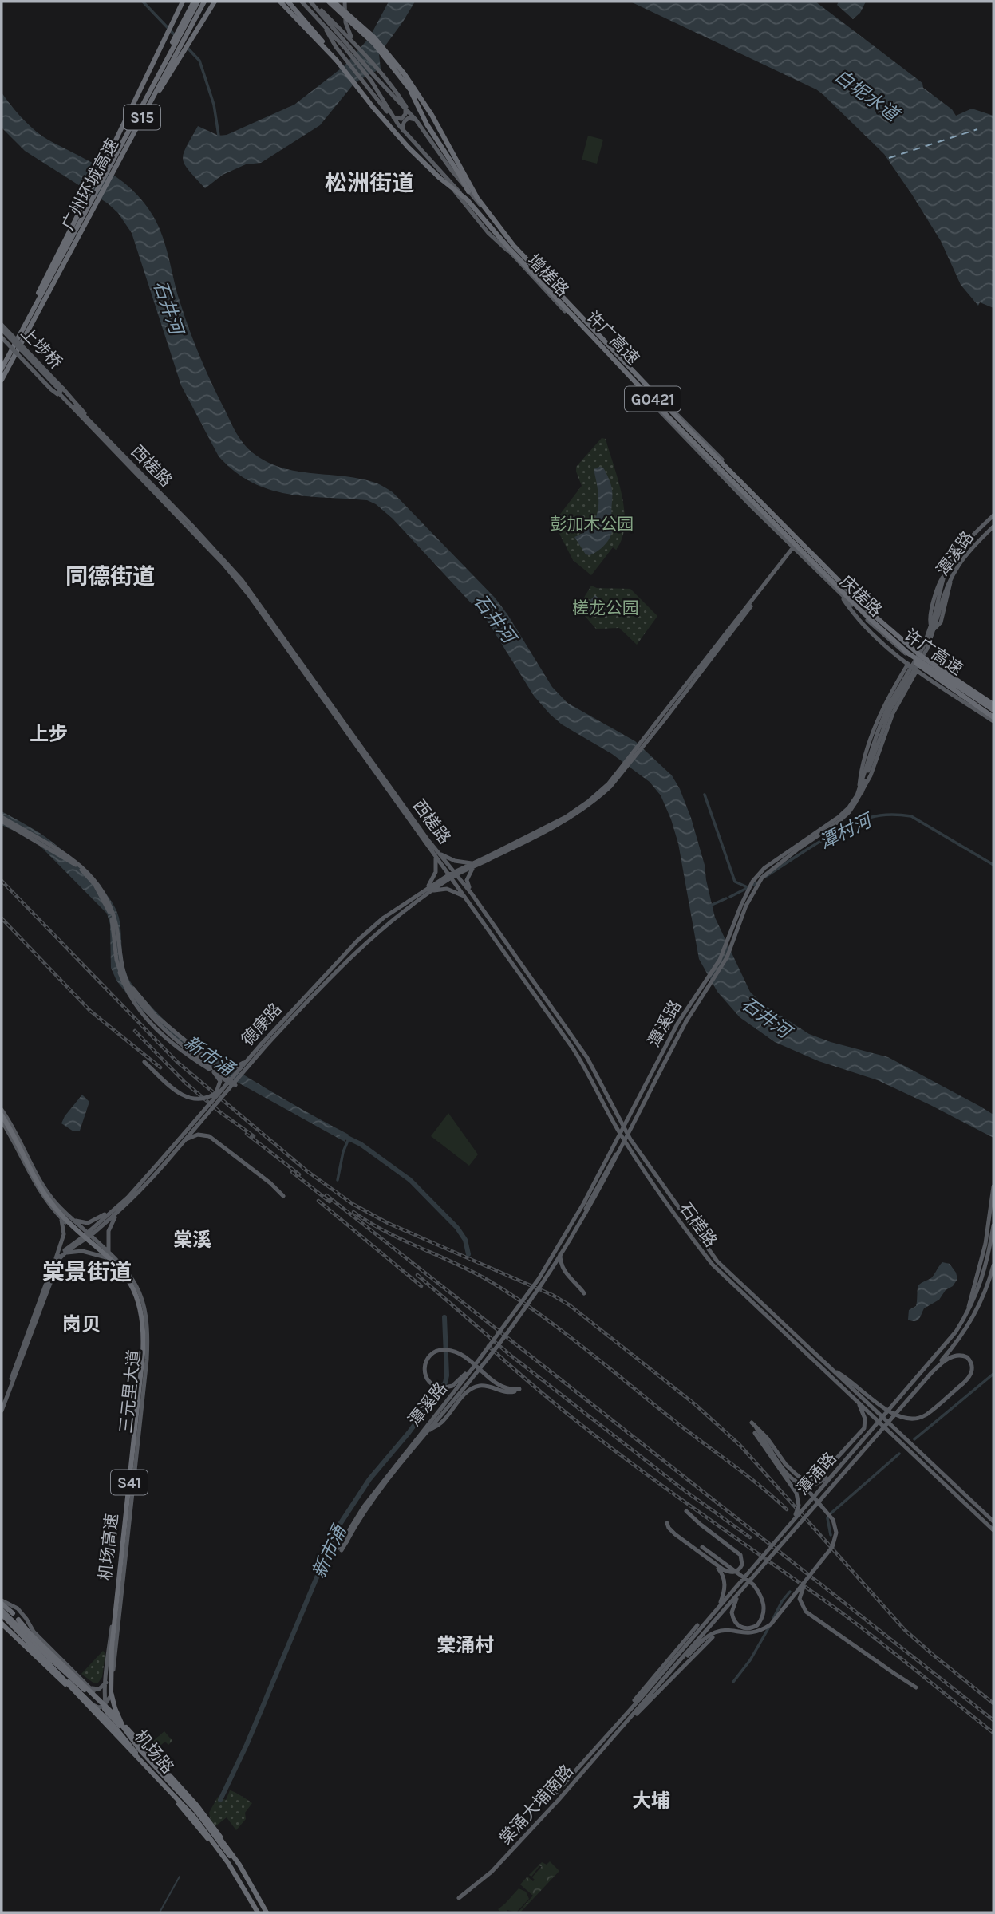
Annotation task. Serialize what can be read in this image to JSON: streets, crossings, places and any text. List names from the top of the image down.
{
  "streets": {
    "highway": [
      "S15",
      "广州环城高速",
      "许广高速",
      "G0421",
      "S41",
      "机场高速",
      "机场路"
    ],
    "main road": [
      "增槎路",
      "上埗桥",
      "西槎路",
      "潭溪路",
      "庆槎路",
      "德康路",
      "石槎路",
      "三元里大道",
      "潭涌路",
      "棠涌大埔南路"
    ]
  },
  "crossings": [
    ["增槎路", "庆槎路"],
    ["许广高速", "庆槎路"],
    ["上埗桥", "西槎路"],
    ["西槎路", "德康路"],
    ["西槎路", "石槎路"],
    ["德康路", "石槎路"],
    ["德康路", "三元里大道"],
    ["三元里大道", "机场路"],
    ["潭涌路", "棠涌大埔南路"],
    ["机场高速", "机场路"]
  ],
  "districts": [
    "松洲街道",
    "同德街道",
    "上步",
    "棠溪",
    "棠景街道",
    "岗贝",
    "棠涌村",
    "大埔"
  ],
  "water": [
    "白坭水道",
    "石井河",
    "潭村河",
    "新市涌"
  ],
  "parks": ["彭加木公园", "槎龙公园"]
}
